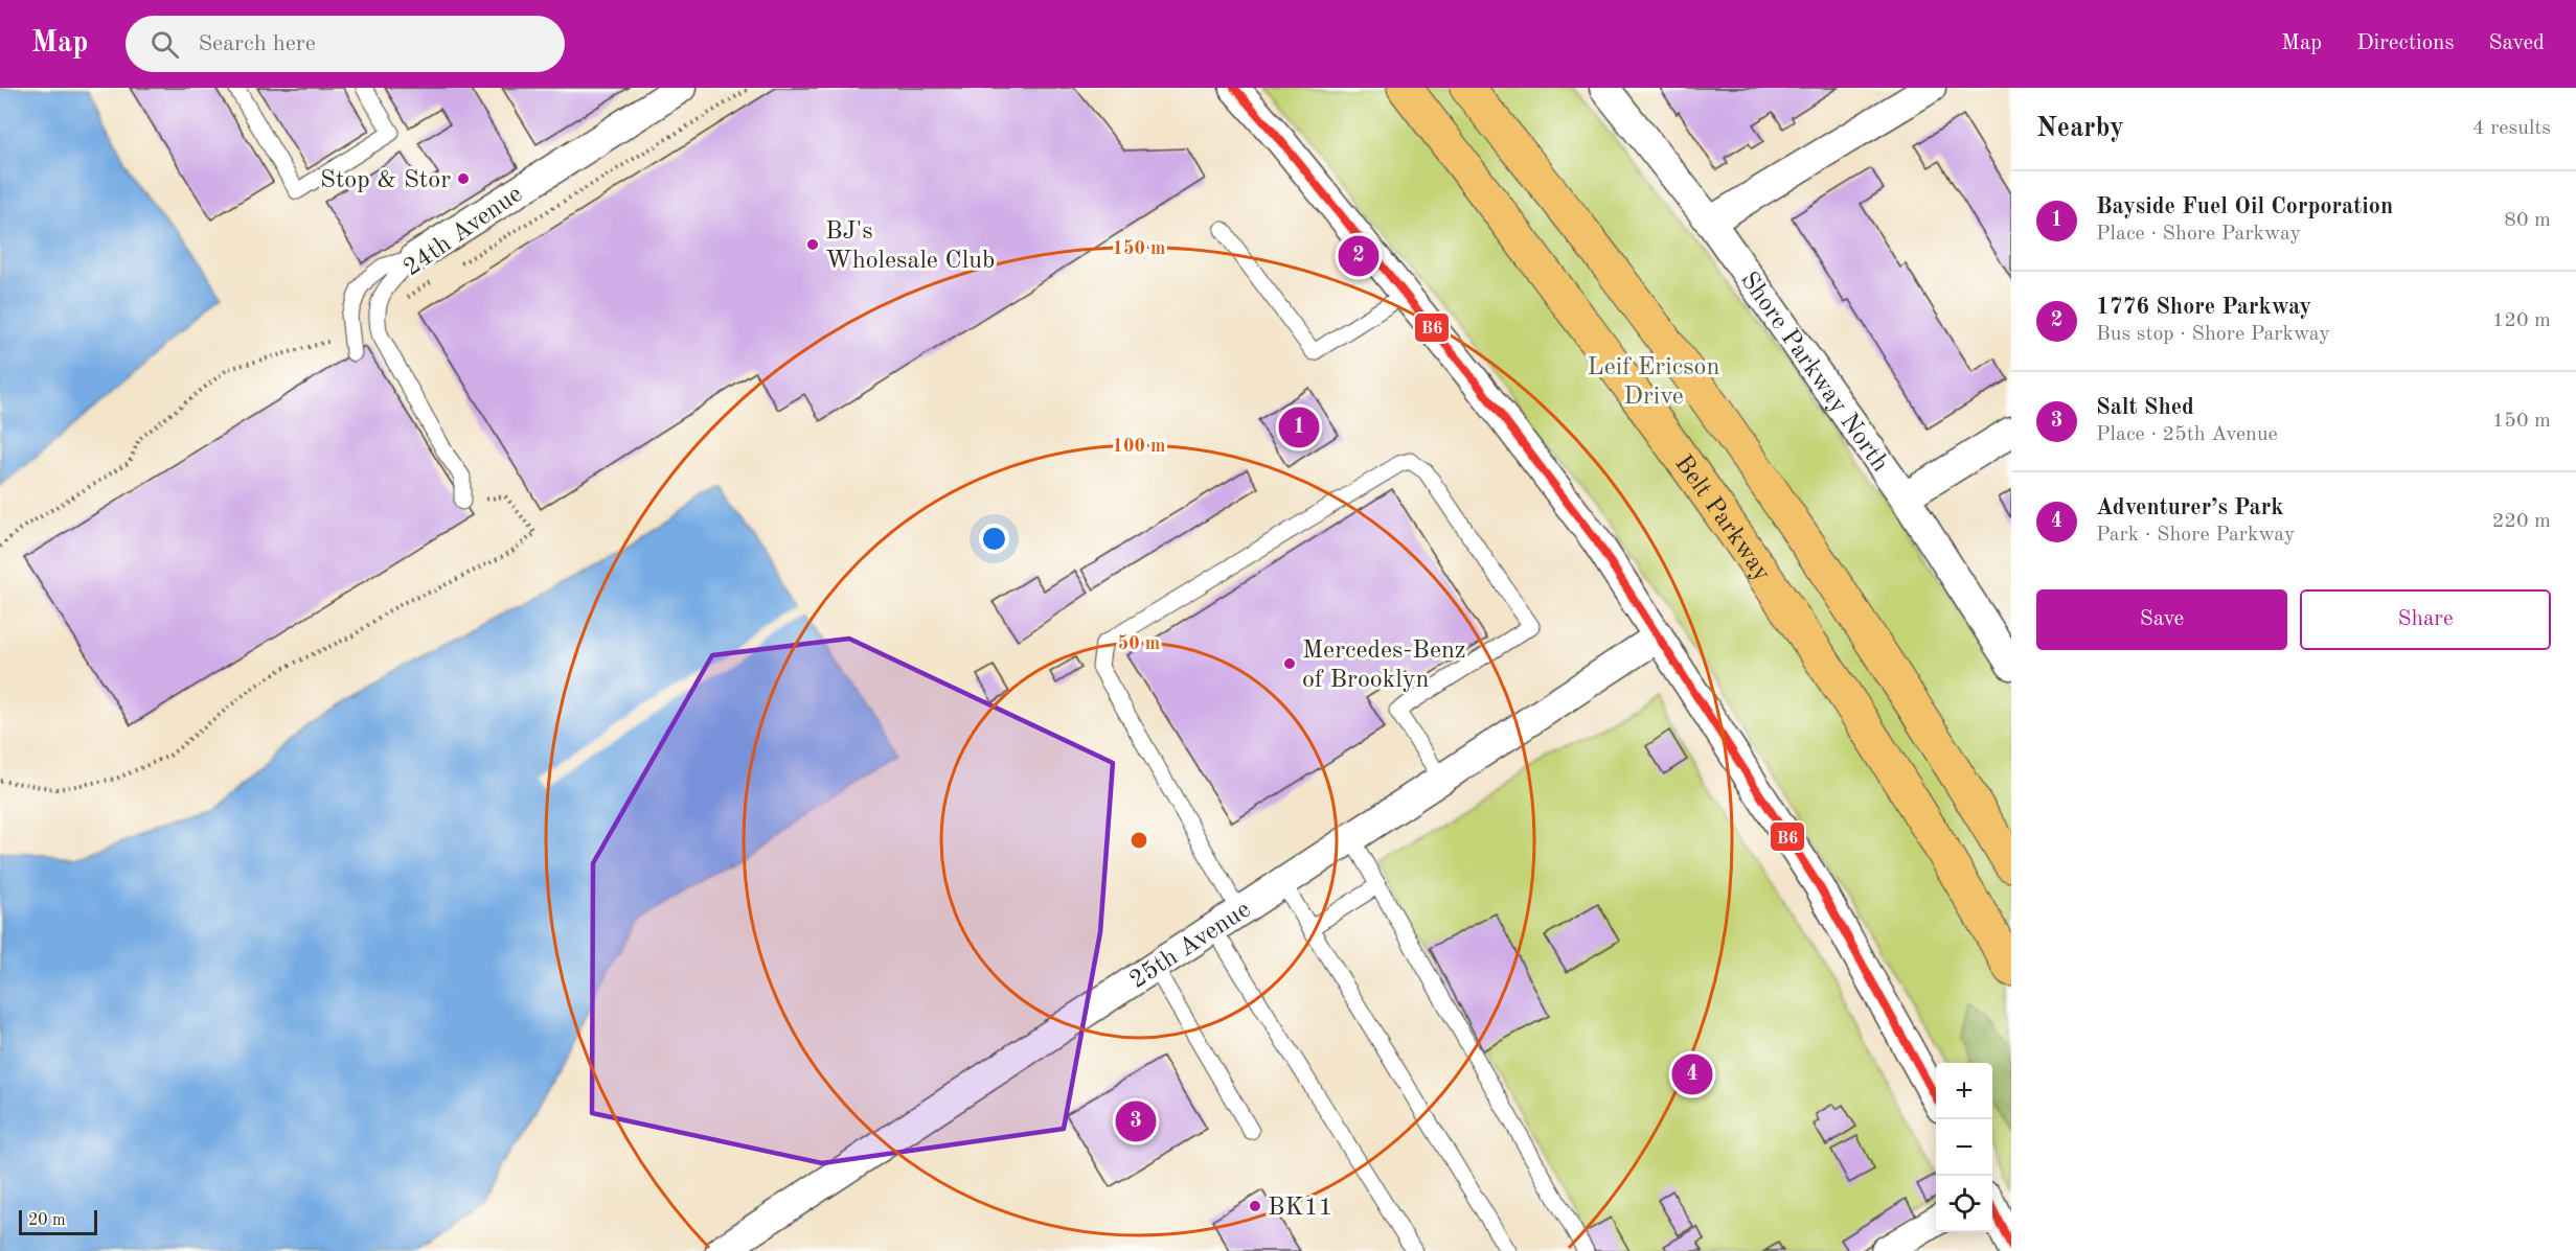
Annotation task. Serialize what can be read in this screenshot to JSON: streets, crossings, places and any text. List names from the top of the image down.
{
  "streets": {
    "highway": ["Belt Parkway"],
    "street": ["24th Avenue", "Shore Parkway North", "25th Avenue"]
  },
  "parks": ["Leif Ericson Drive"],
  "places": [
    "Stop & Stor",
    "BJ's Wholesale Club",
    "Mercedes-Benz of Brooklyn",
    "BK11"
  ],
  "lines": ["transit line B6"],
  "scale_bar": "20 m",
  "page": {
    "header": "Map",
    "search": "Search here",
    "nav": ["Map", "Directions", "Saved"],
    "heading": ["Nearby", "4 results"],
    "list": [
      {
        "mark": "1",
        "name": "Bayside Fuel Oil Corporation",
        "note": "Place · Shore Parkway",
        "value": "80 m"
      },
      {
        "mark": "2",
        "name": "1776 Shore Parkway",
        "note": "Bus stop · Shore Parkway",
        "value": "120 m"
      },
      {
        "mark": "3",
        "name": "Salt Shed",
        "note": "Place · 25th Avenue",
        "value": "150 m"
      },
      {
        "mark": "4",
        "name": "Adventurer’s Park",
        "note": "Park · Shore Parkway",
        "value": "220 m"
      }
    ],
    "pins": [
      "2",
      "1",
      "4",
      "3"
    ],
    "buttons": ["Save", "Share"],
    "map_buttons": ["+", "−"],
    "scale": "20 m"
  },
  "rings": ["150 m", "100 m", "50 m"]
}
